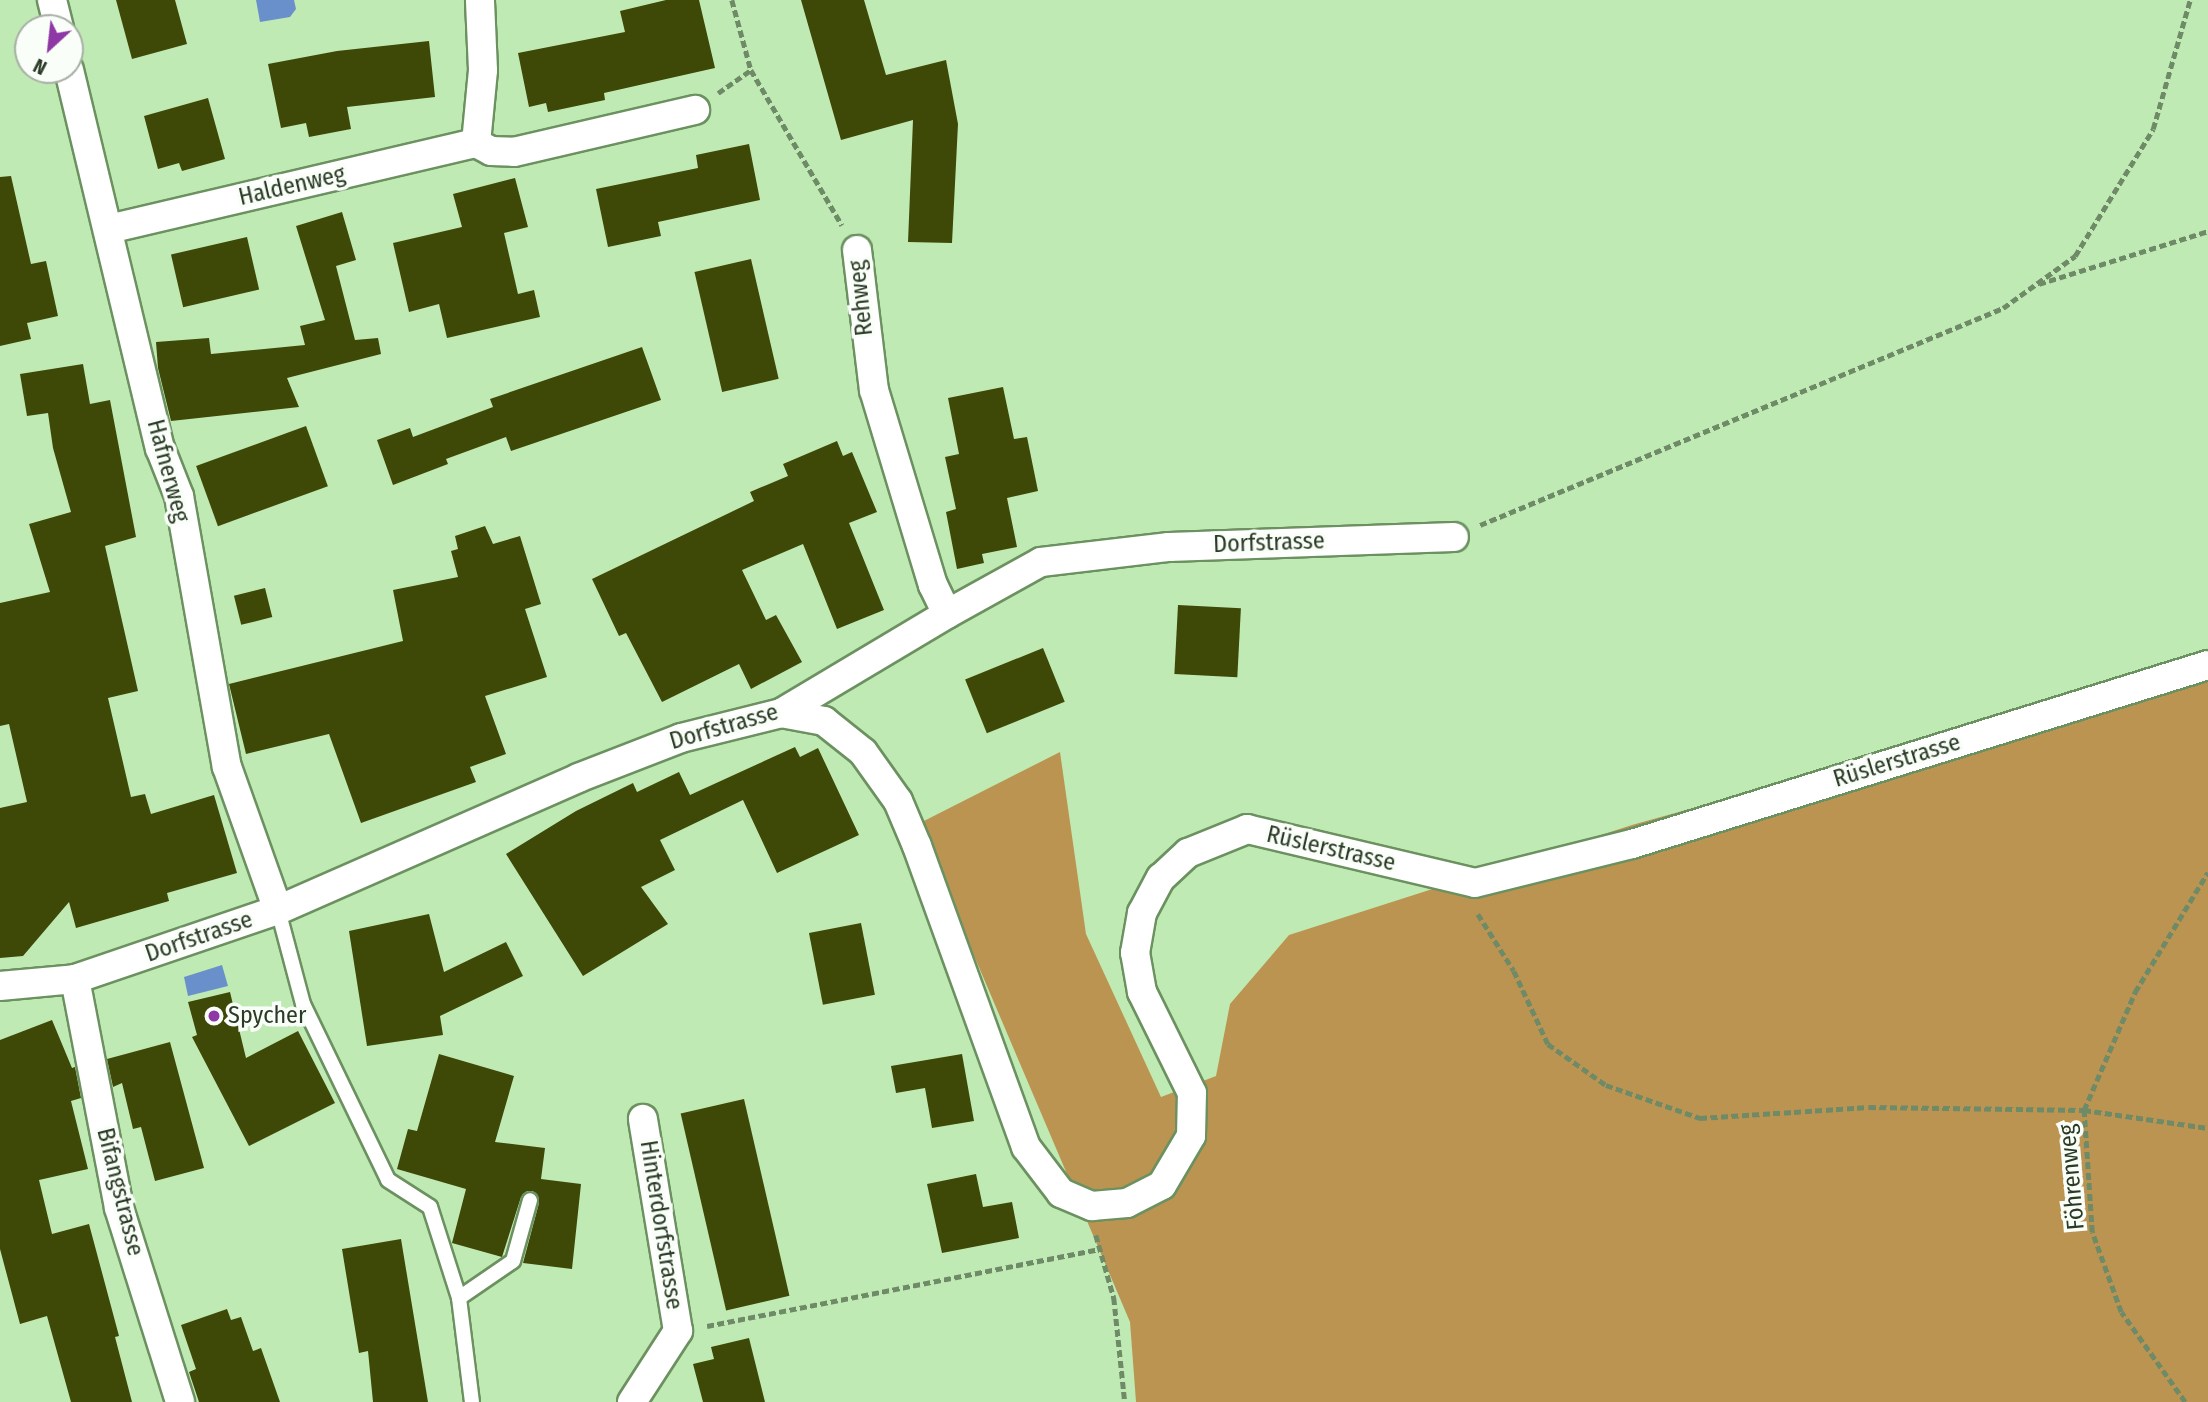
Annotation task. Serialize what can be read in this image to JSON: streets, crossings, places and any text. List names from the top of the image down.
{
  "streets": {
    "street": [
      "Haldenweg",
      "Rehweg",
      "Hafnerweg",
      "Dorfstrasse",
      "Rüslerstrasse",
      "Bifangstrasse",
      "Hinterdorfstrasse"
    ],
    "path": ["Föhrenweg"]
  },
  "crossings": [
    ["Haldenweg", "Hafnerweg"],
    ["Rehweg", "Dorfstrasse"],
    ["Hafnerweg", "Dorfstrasse"],
    ["Dorfstrasse", "Rüslerstrasse"],
    ["Dorfstrasse", "Bifangstrasse"]
  ],
  "places": ["Spycher"],
  "north": "bottom left"
}
